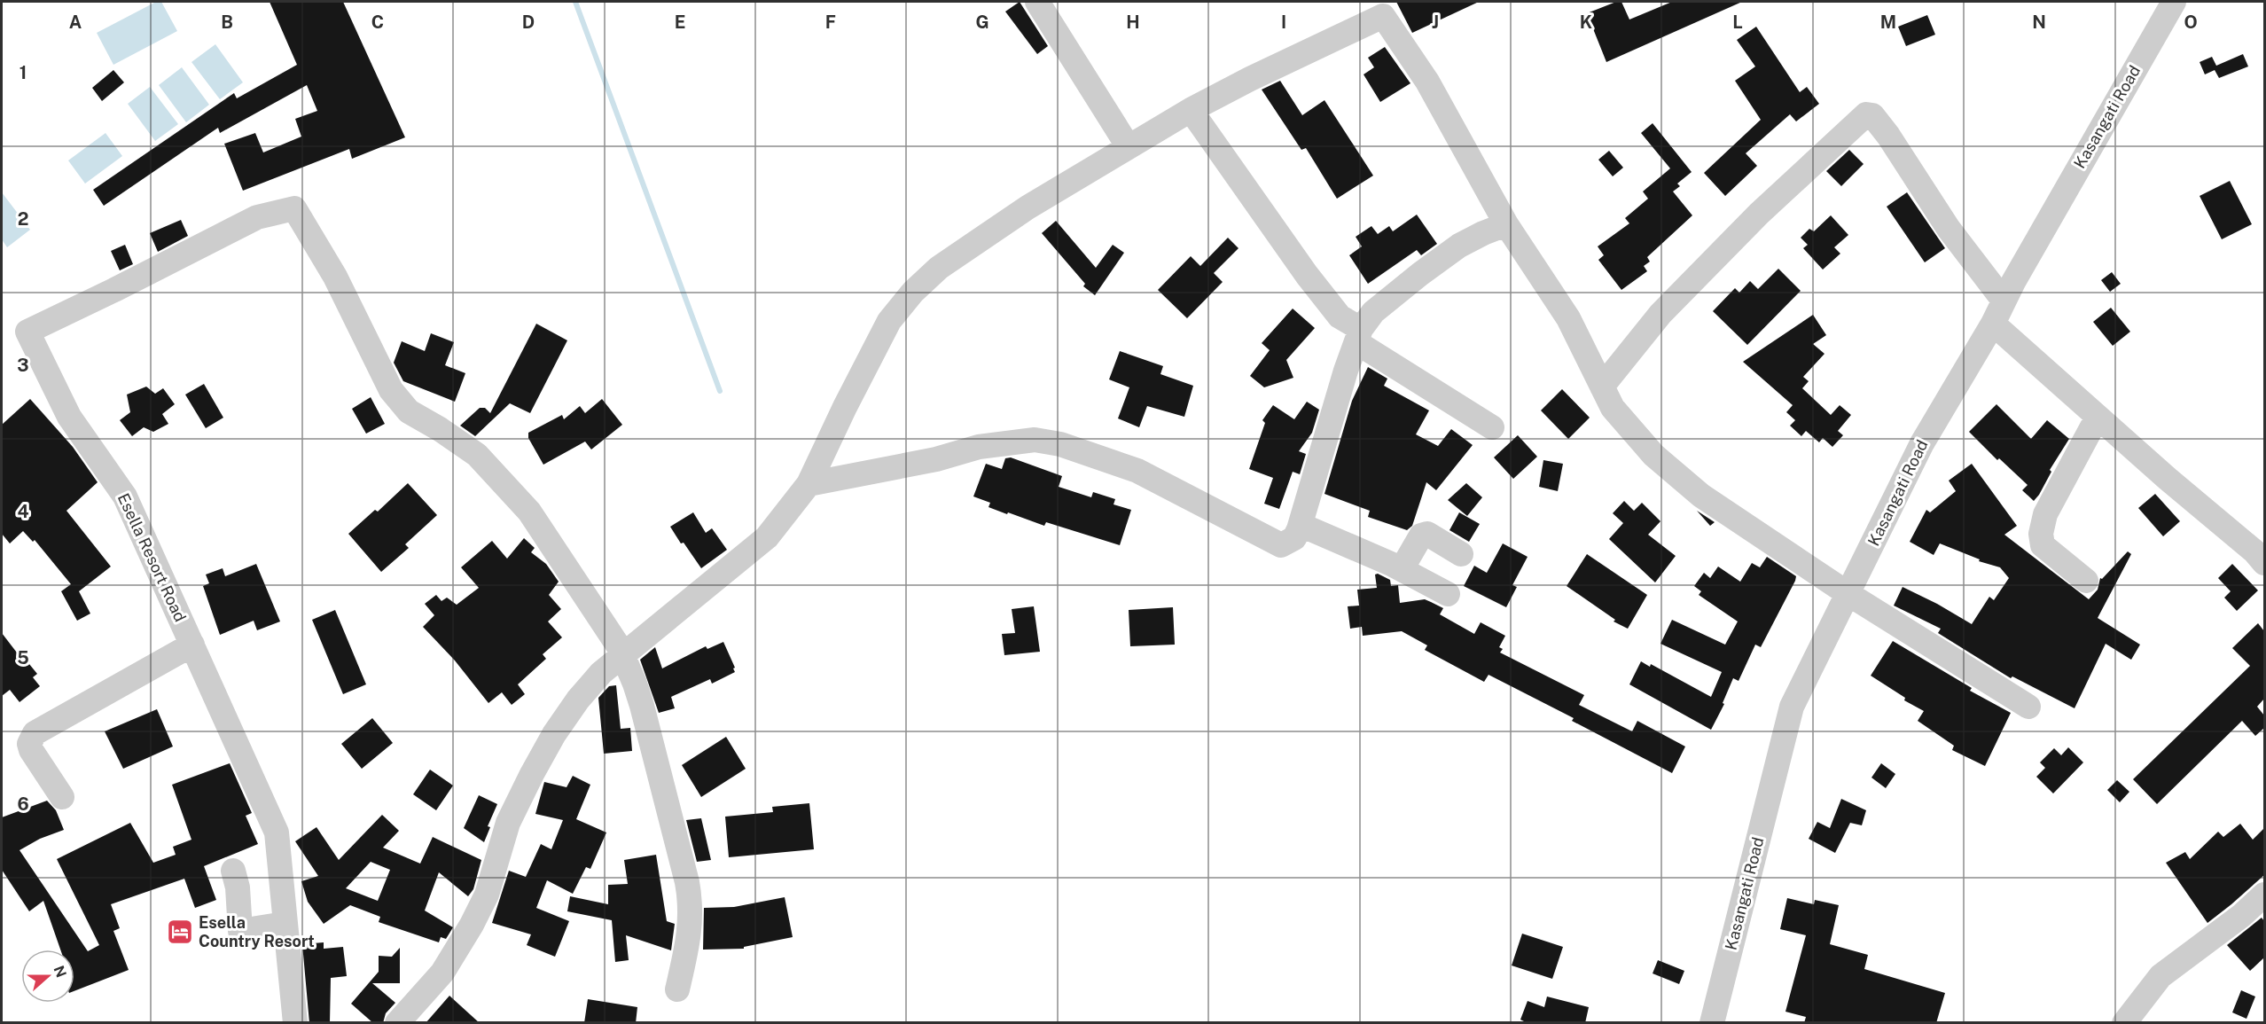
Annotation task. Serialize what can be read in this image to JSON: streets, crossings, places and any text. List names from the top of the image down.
{
  "streets": {
    "street": ["Kasangati Road", "Esella Resort Road"]
  },
  "places": {
    "hotel": ["Esella Country Resort"]
  },
  "north": "right",
  "grid": {
    "columns": [
      "A",
      "B",
      "C",
      "D",
      "E",
      "F",
      "G",
      "H",
      "I",
      "J",
      "K",
      "L",
      "M",
      "N",
      "O"
    ],
    "rows": [
      "1",
      "2",
      "3",
      "4",
      "5",
      "6"
    ]
  }
}
